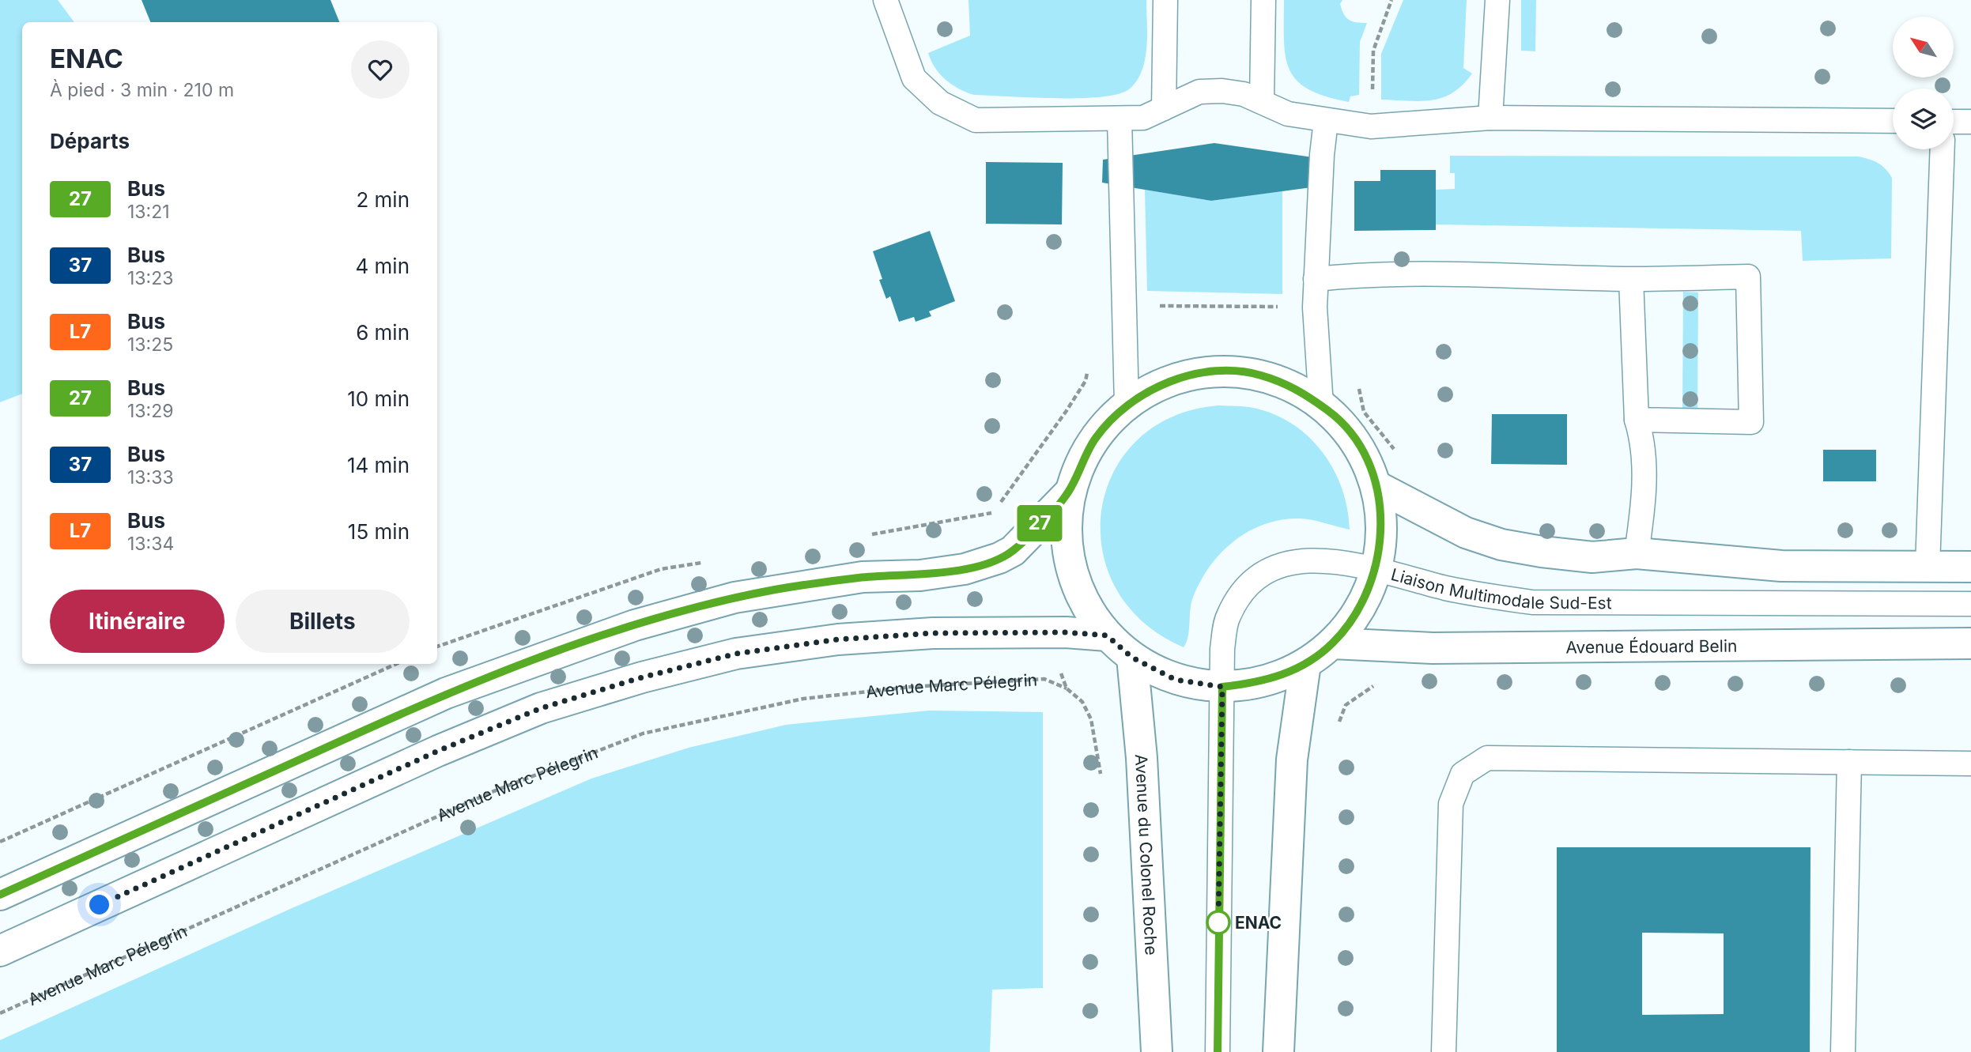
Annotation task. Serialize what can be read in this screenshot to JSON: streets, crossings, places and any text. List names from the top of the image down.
{
  "streets": {
    "street": ["Avenue Édouard Belin", "Avenue du Colonel Roche"],
    "lane": ["Liaison Multimodale Sud-Est"],
    "path": ["Avenue Marc Pélegrin"]
  },
  "places": ["ENAC"],
  "lines": ["bus line 27"],
  "north": "top left",
  "page": {
    "on_map": "27",
    "heading": [
      ["ENAC", "À pied · 3 min · 210 m"],
      "Départs"
    ],
    "list": [
      {
        "mark": "27",
        "name": "Bus",
        "note": "13:21",
        "value": "2 min"
      },
      {
        "mark": "37",
        "name": "Bus",
        "note": "13:23",
        "value": "4 min"
      },
      {
        "mark": "L7",
        "name": "Bus",
        "note": "13:25",
        "value": "6 min"
      },
      {
        "mark": "27",
        "name": "Bus",
        "note": "13:29",
        "value": "10 min"
      },
      {
        "mark": "37",
        "name": "Bus",
        "note": "13:33",
        "value": "14 min"
      },
      {
        "mark": "L7",
        "name": "Bus",
        "note": "13:34",
        "value": "15 min"
      }
    ],
    "buttons": ["Itinéraire", "Billets"]
  }
}
